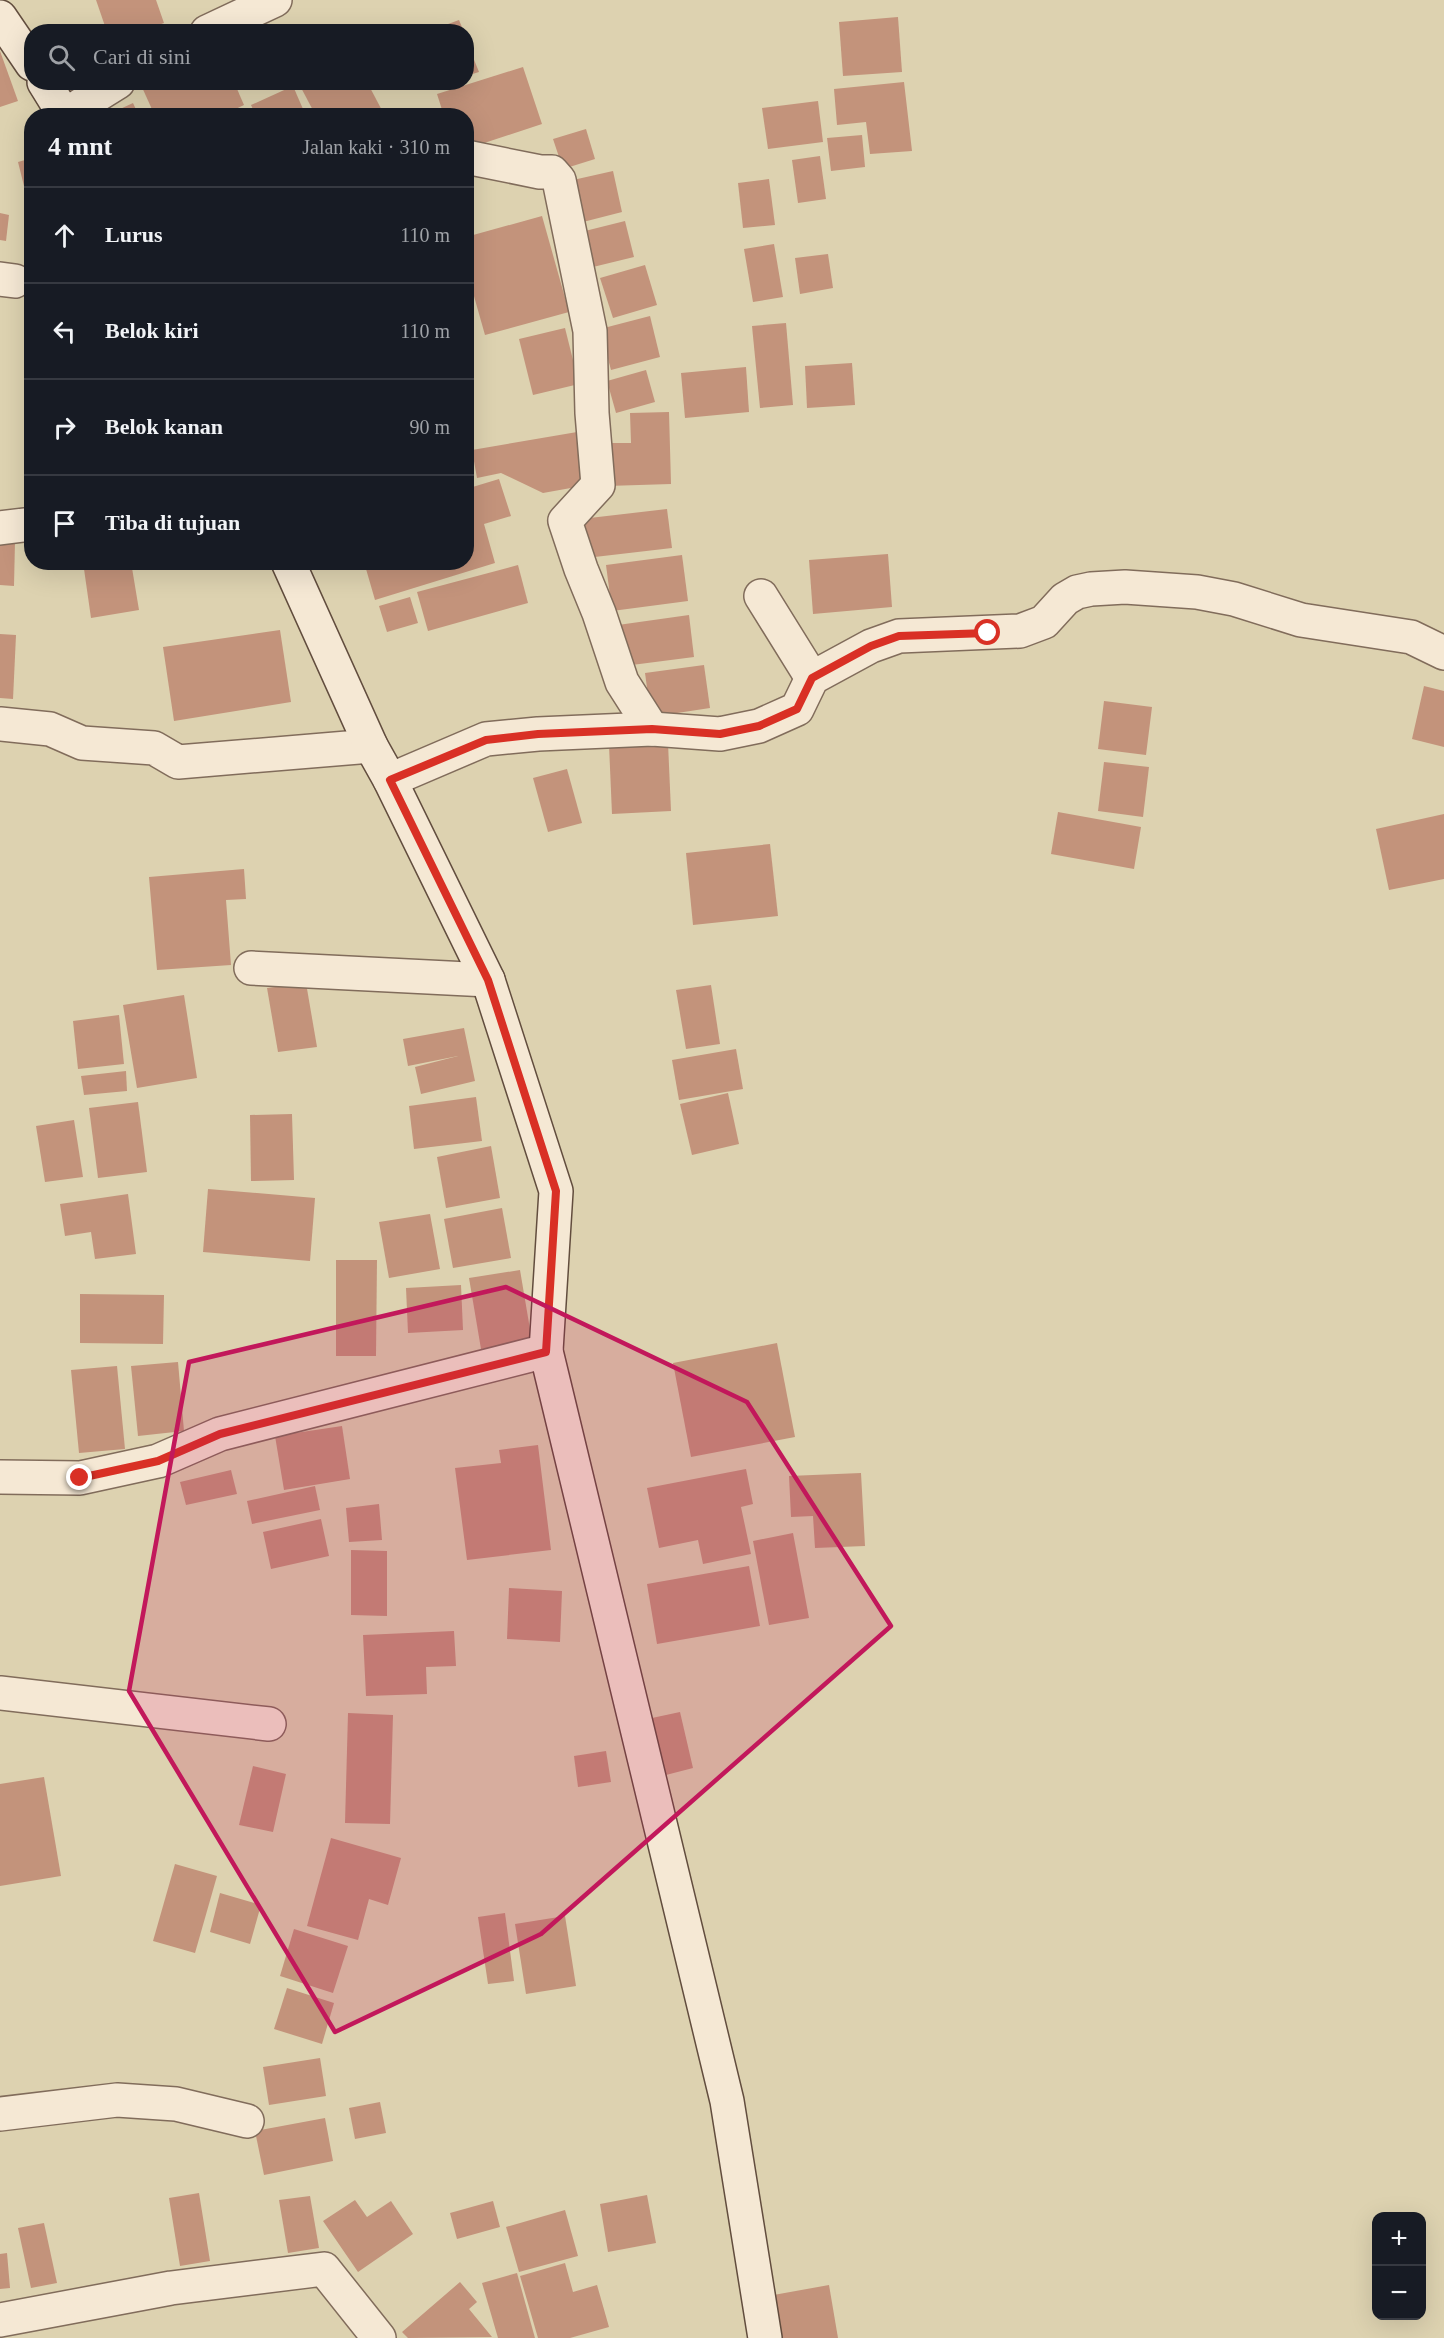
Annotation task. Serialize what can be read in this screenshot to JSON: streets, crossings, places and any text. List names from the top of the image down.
{
  "page": {
    "search": "Cari di sini",
    "heading": ["4 mnt", "Jalan kaki · 310 m"],
    "list": [
      ["Lurus", "110 m"],
      ["Belok kiri", "110 m"],
      ["Belok kanan", "90 m"],
      "Tiba di tujuan"
    ],
    "map_buttons": ["+", "−"]
  }
}
